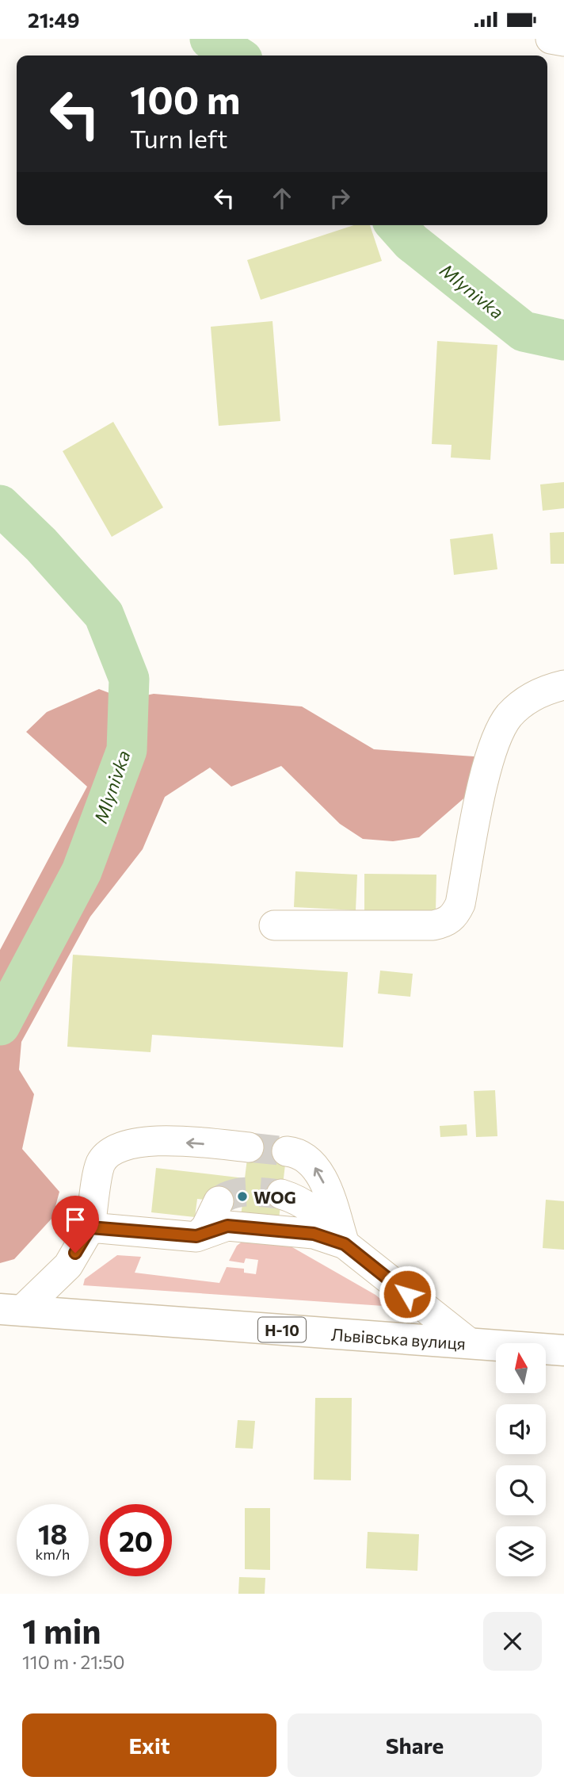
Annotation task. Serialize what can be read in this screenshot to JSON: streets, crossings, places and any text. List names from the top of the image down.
{
  "streets": {
    "main road": ["Н-10", "Львівська вулиця"]
  },
  "water": ["Mlynivka"],
  "places": ["WOG"],
  "north": "top",
  "page": {
    "status": "21:49",
    "turn": ["100 m", "Turn left"],
    "speed": "18 km/h",
    "limit": "20",
    "heading": ["1 min", "110 m · 21:50"],
    "buttons": ["Exit", "Share"]
  }
}
